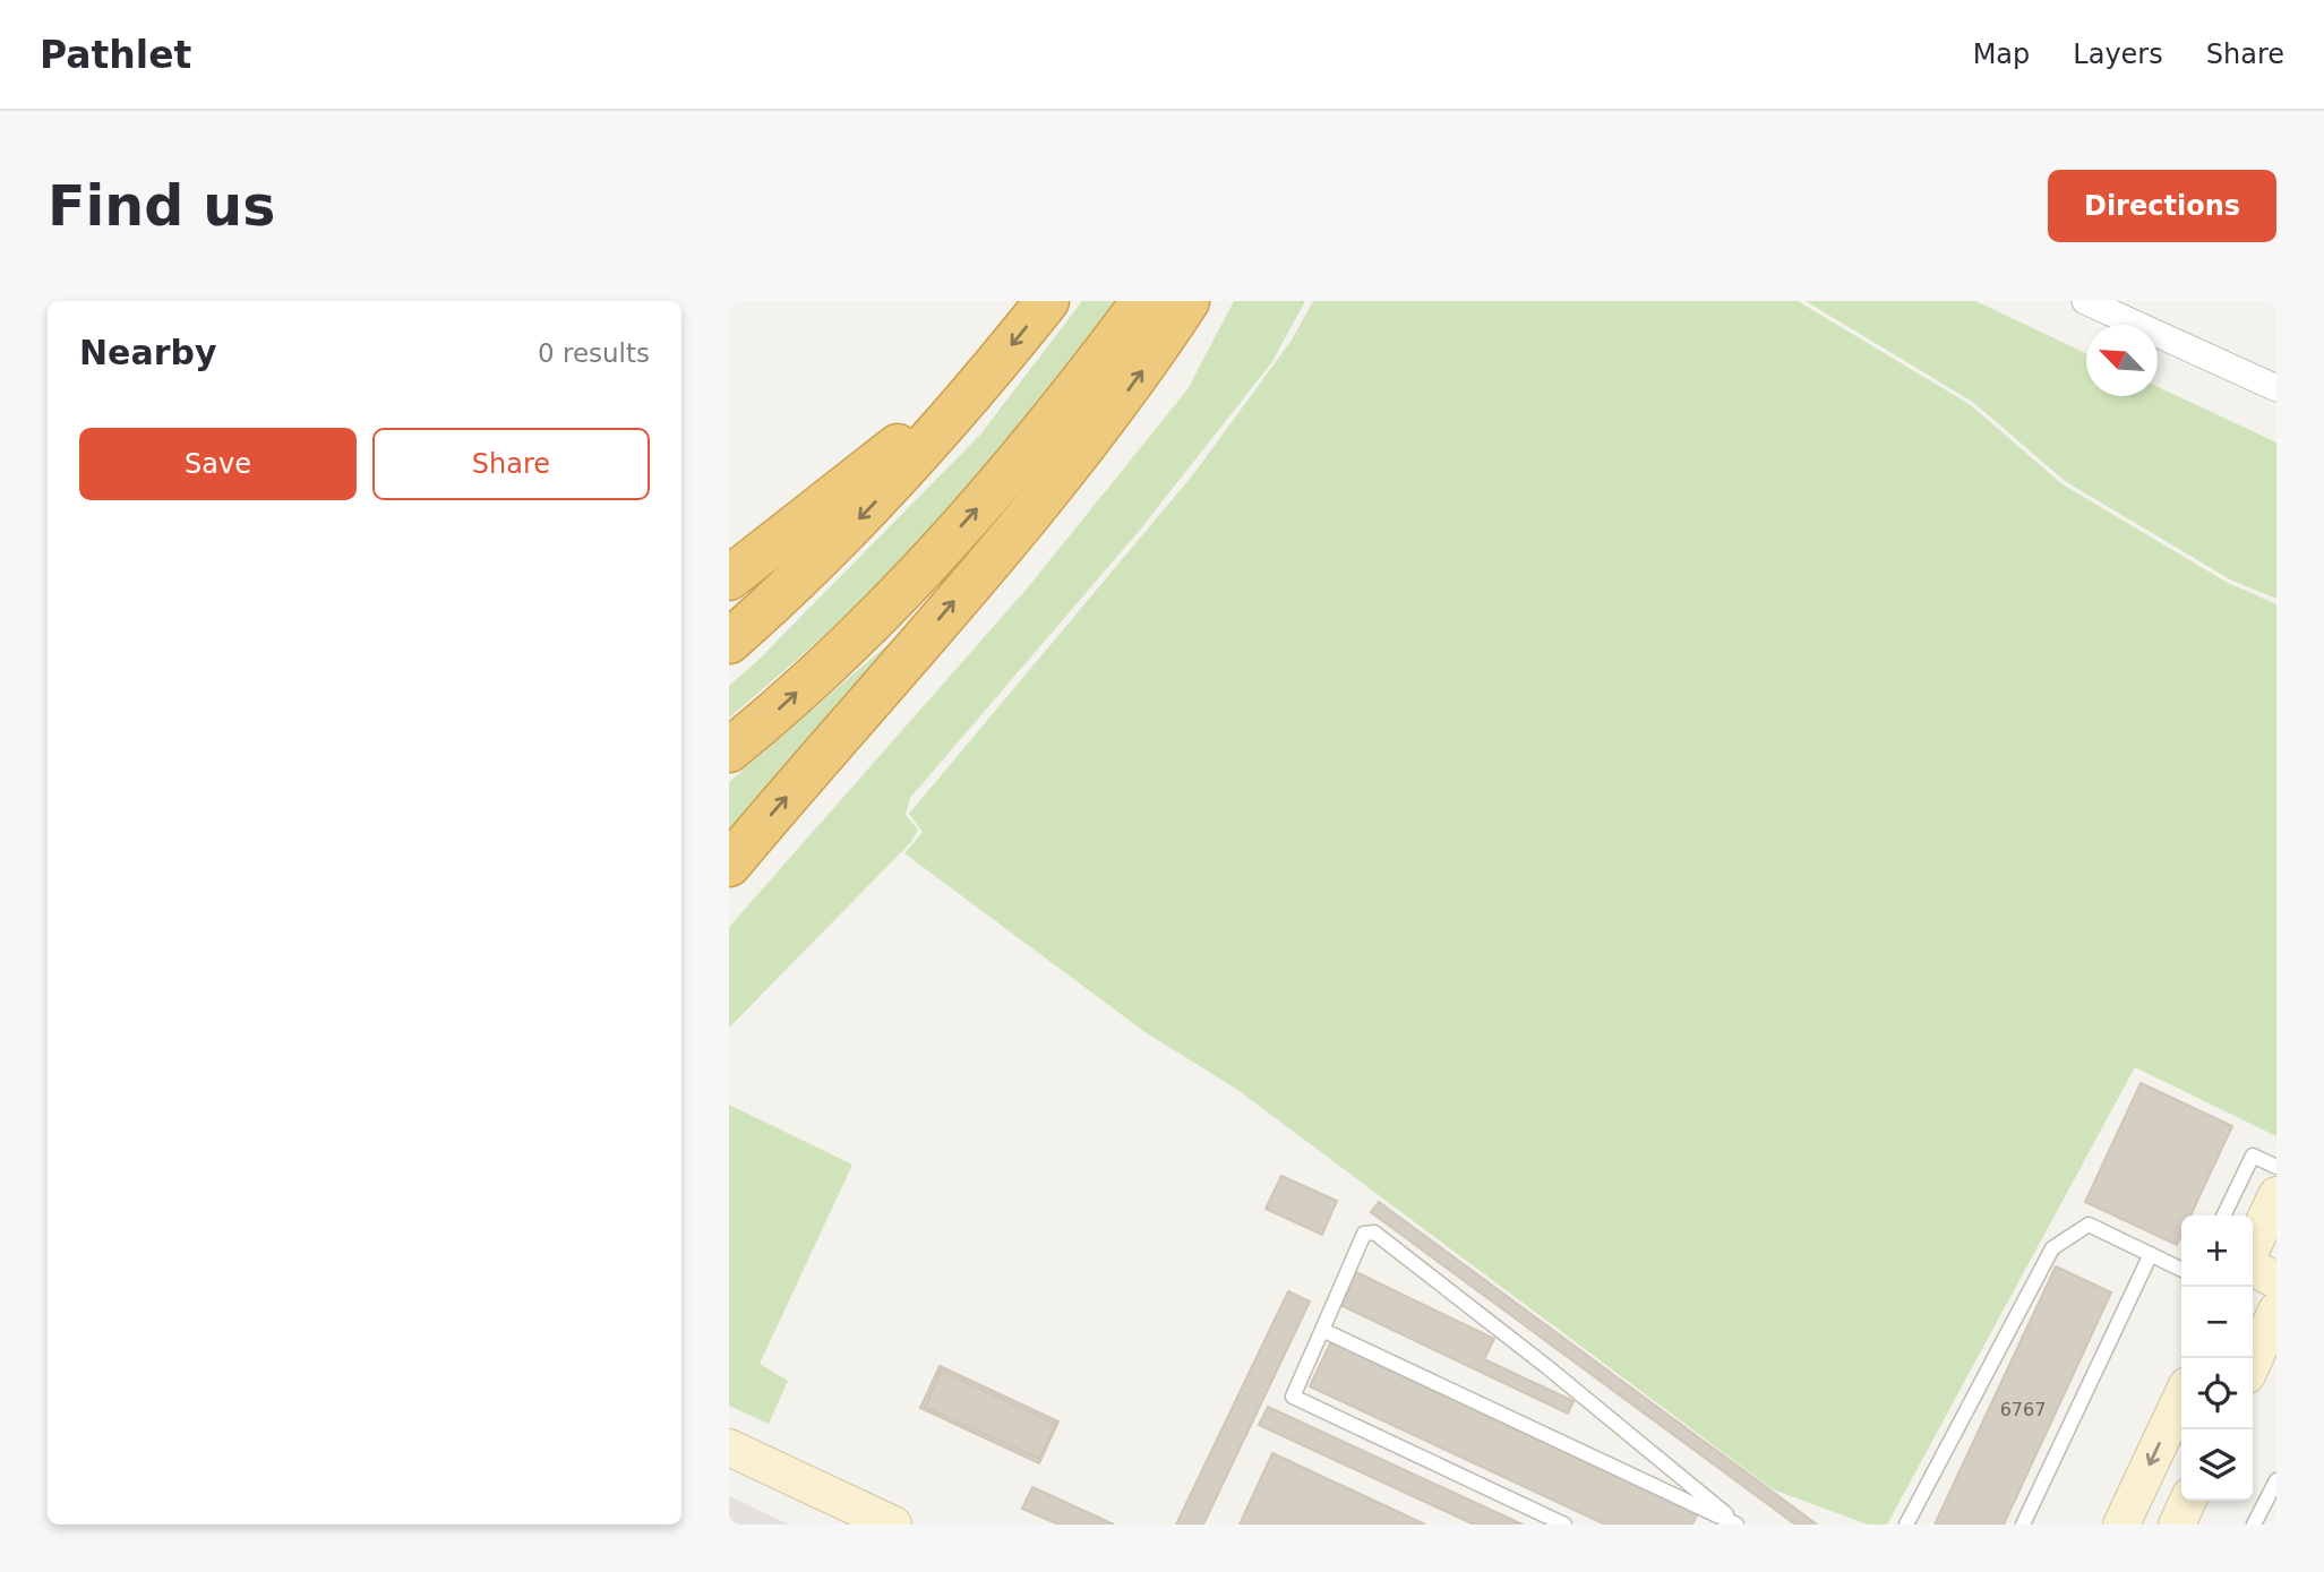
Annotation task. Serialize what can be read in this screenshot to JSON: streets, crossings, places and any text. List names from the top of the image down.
{
  "house_numbers": ["6767"],
  "north": "top left",
  "page": {
    "header": "Pathlet",
    "nav": ["Map", "Layers", "Share"],
    "buttons": [
      "Directions",
      ["Save", "Share"]
    ],
    "title": "Find us",
    "heading": ["Nearby", "0 results"],
    "map_buttons": ["+", "−"]
  }
}
